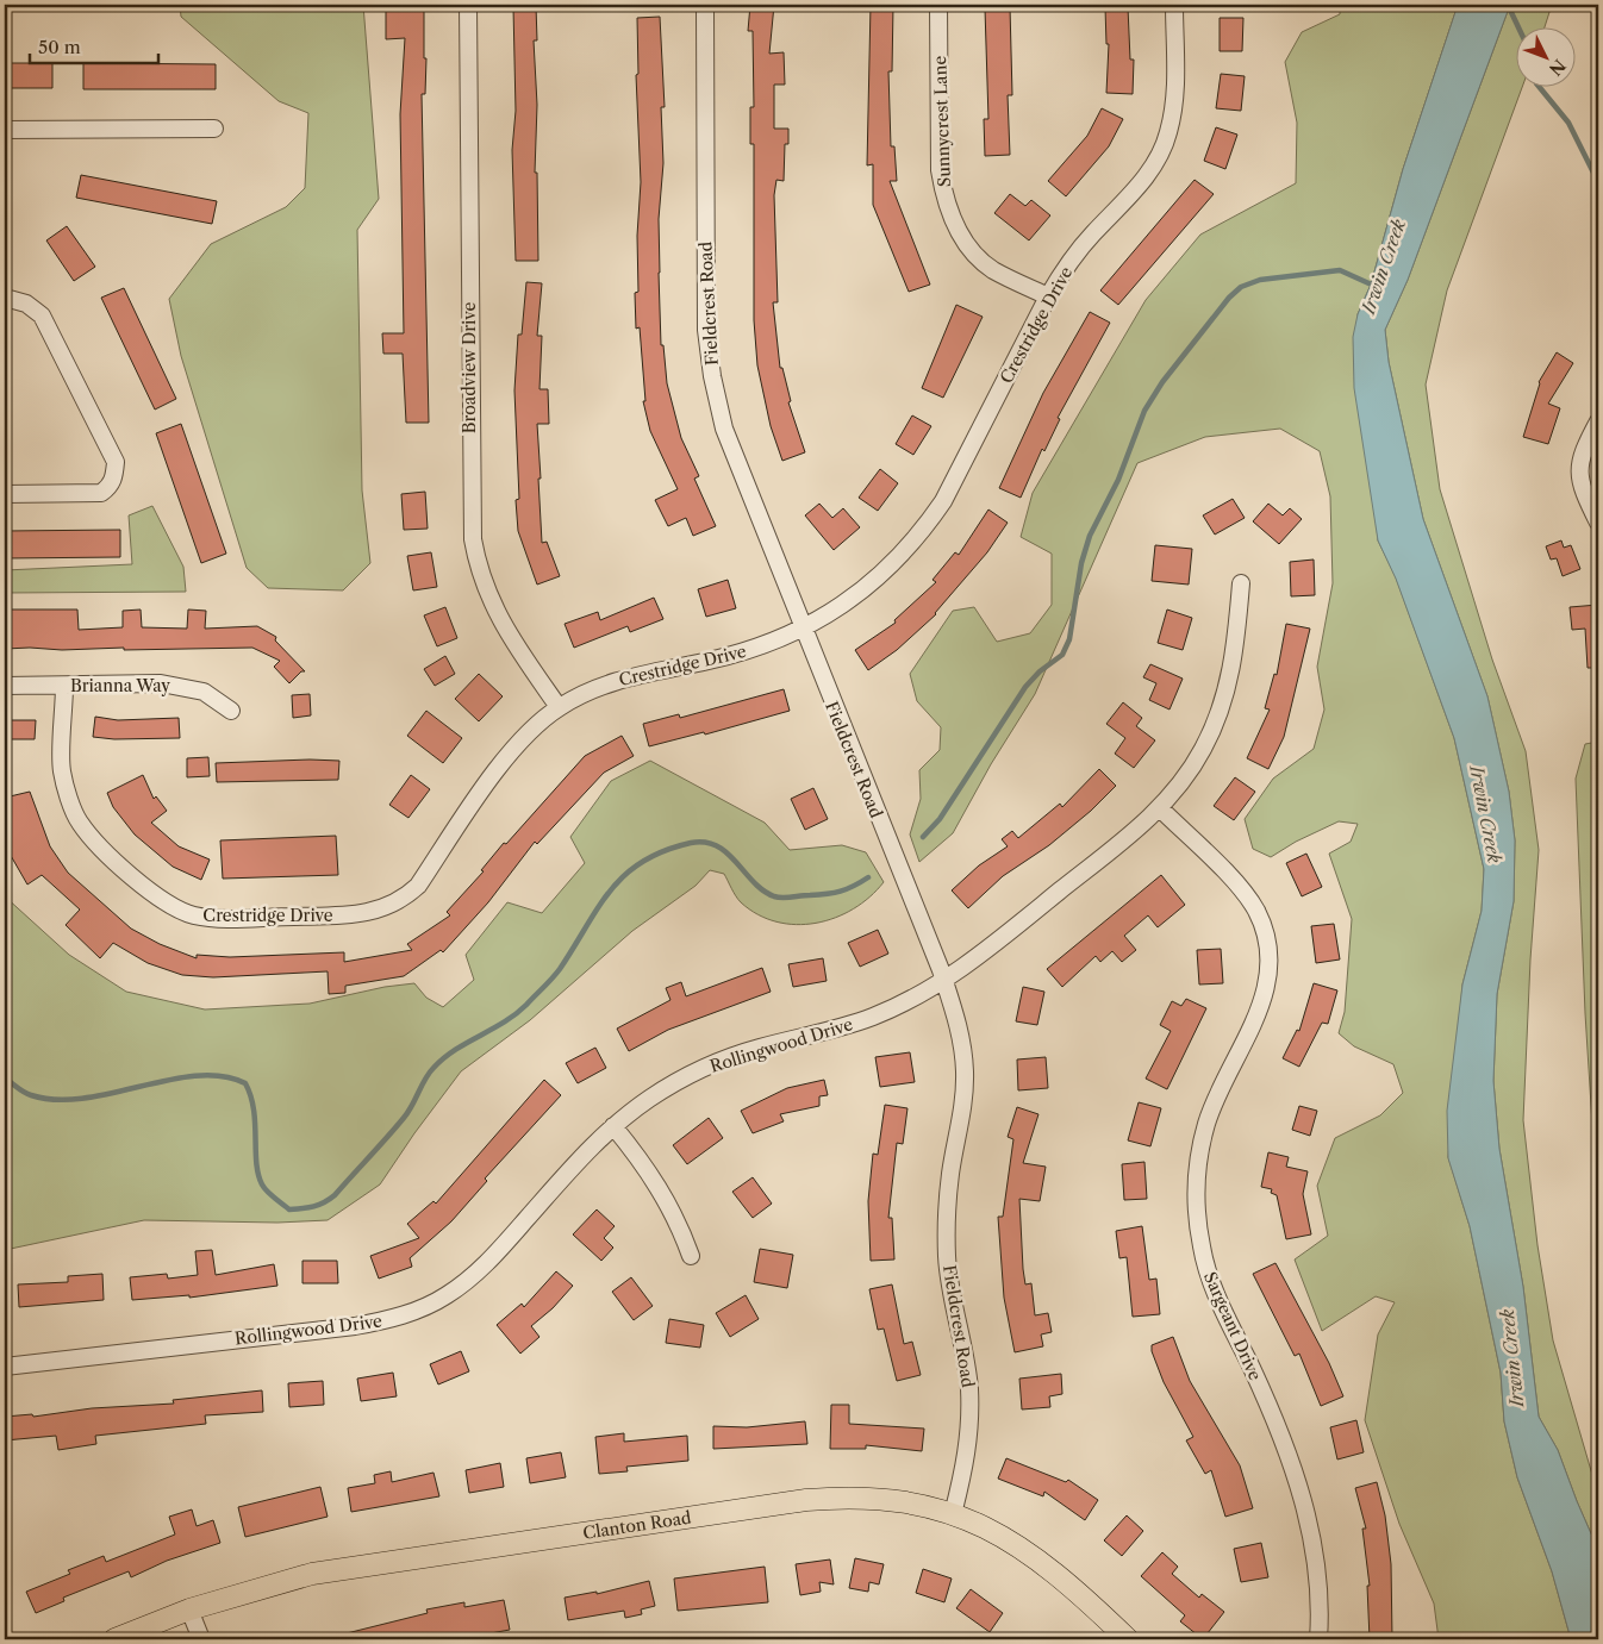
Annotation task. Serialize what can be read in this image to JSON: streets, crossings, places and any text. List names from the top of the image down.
{
  "streets": {
    "main road": ["Clanton Road"],
    "street": [
      "Sunnycrest Lane",
      "Fieldcrest Road",
      "Crestridge Drive",
      "Broadview Drive",
      "Brianna Way",
      "Rollingwood Drive",
      "Sargeant Drive"
    ]
  },
  "crossings": [
    ["Sunnycrest Lane", "Crestridge Drive"],
    ["Fieldcrest Road", "Crestridge Drive"],
    ["Fieldcrest Road", "Rollingwood Drive"],
    ["Fieldcrest Road", "Clanton Road"],
    ["Crestridge Drive", "Broadview Drive"],
    ["Crestridge Drive", "Brianna Way"],
    ["Rollingwood Drive", "Sargeant Drive"]
  ],
  "water": ["Irwin Creek"],
  "scale_bar": "50 m",
  "north": "bottom right"
}
